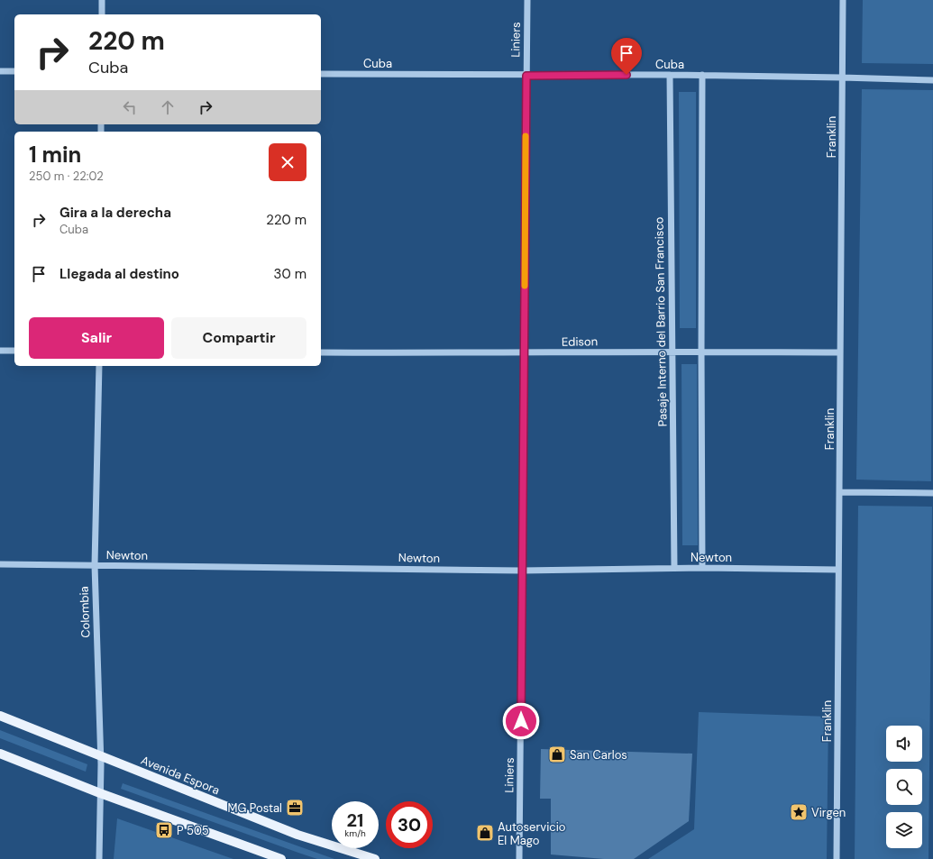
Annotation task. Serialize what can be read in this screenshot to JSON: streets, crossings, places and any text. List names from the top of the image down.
{
  "streets": {
    "main road": ["Avenida Espora"],
    "street": [
      "Liniers",
      "Cuba",
      "Franklin",
      "Pasaje Interno del Barrio San Francisco",
      "Edison",
      "Newton",
      "Colombia"
    ]
  },
  "crossings": [
    ["Liniers", "Cuba"],
    ["Liniers", "Edison"],
    ["Liniers", "Newton"],
    ["Cuba", "Franklin"],
    ["Cuba", "Pasaje Interno del Barrio San Francisco"],
    ["Franklin", "Edison"],
    ["Franklin", "Newton"],
    ["Pasaje Interno del Barrio San Francisco", "Edison"],
    ["Pasaje Interno del Barrio San Francisco", "Newton"],
    ["Newton", "Colombia"],
    ["Colombia", "Avenida Espora"]
  ],
  "places": {
    "shop": ["San Carlos", "Autoservicio El Mago"],
    "office": ["MG Postal"],
    "place": ["Virgen"],
    "bus stop": ["P 505"]
  },
  "page": {
    "turn": ["220 m", "Cuba"],
    "heading": ["1 min", "250 m · 22:02"],
    "list": [
      {
        "name": "Gira a la derecha",
        "note": "Cuba",
        "value": "220 m"
      },
      {
        "name": "Llegada al destino",
        "value": "30 m"
      }
    ],
    "buttons": ["Salir", "Compartir"],
    "speed": "21 km/h",
    "limit": "30"
  }
}
